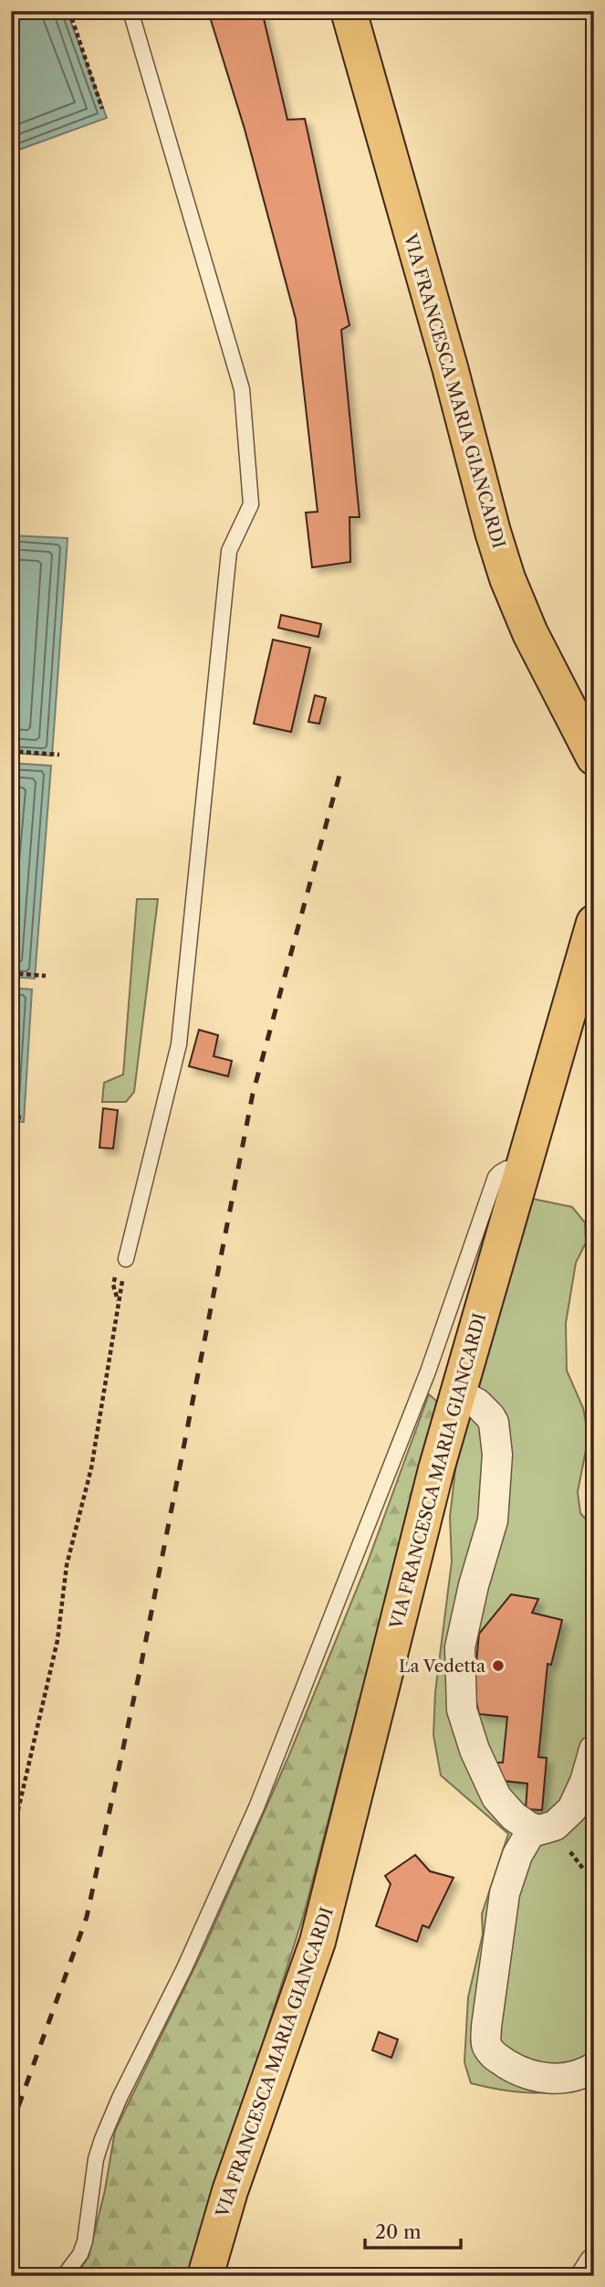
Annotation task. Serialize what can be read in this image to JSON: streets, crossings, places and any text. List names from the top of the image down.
{
  "streets": {
    "main road": ["VIA FRANCESCA MARIA GIANCARDI"]
  },
  "places": ["La Vedetta"],
  "scale_bar": "20 m"
}
